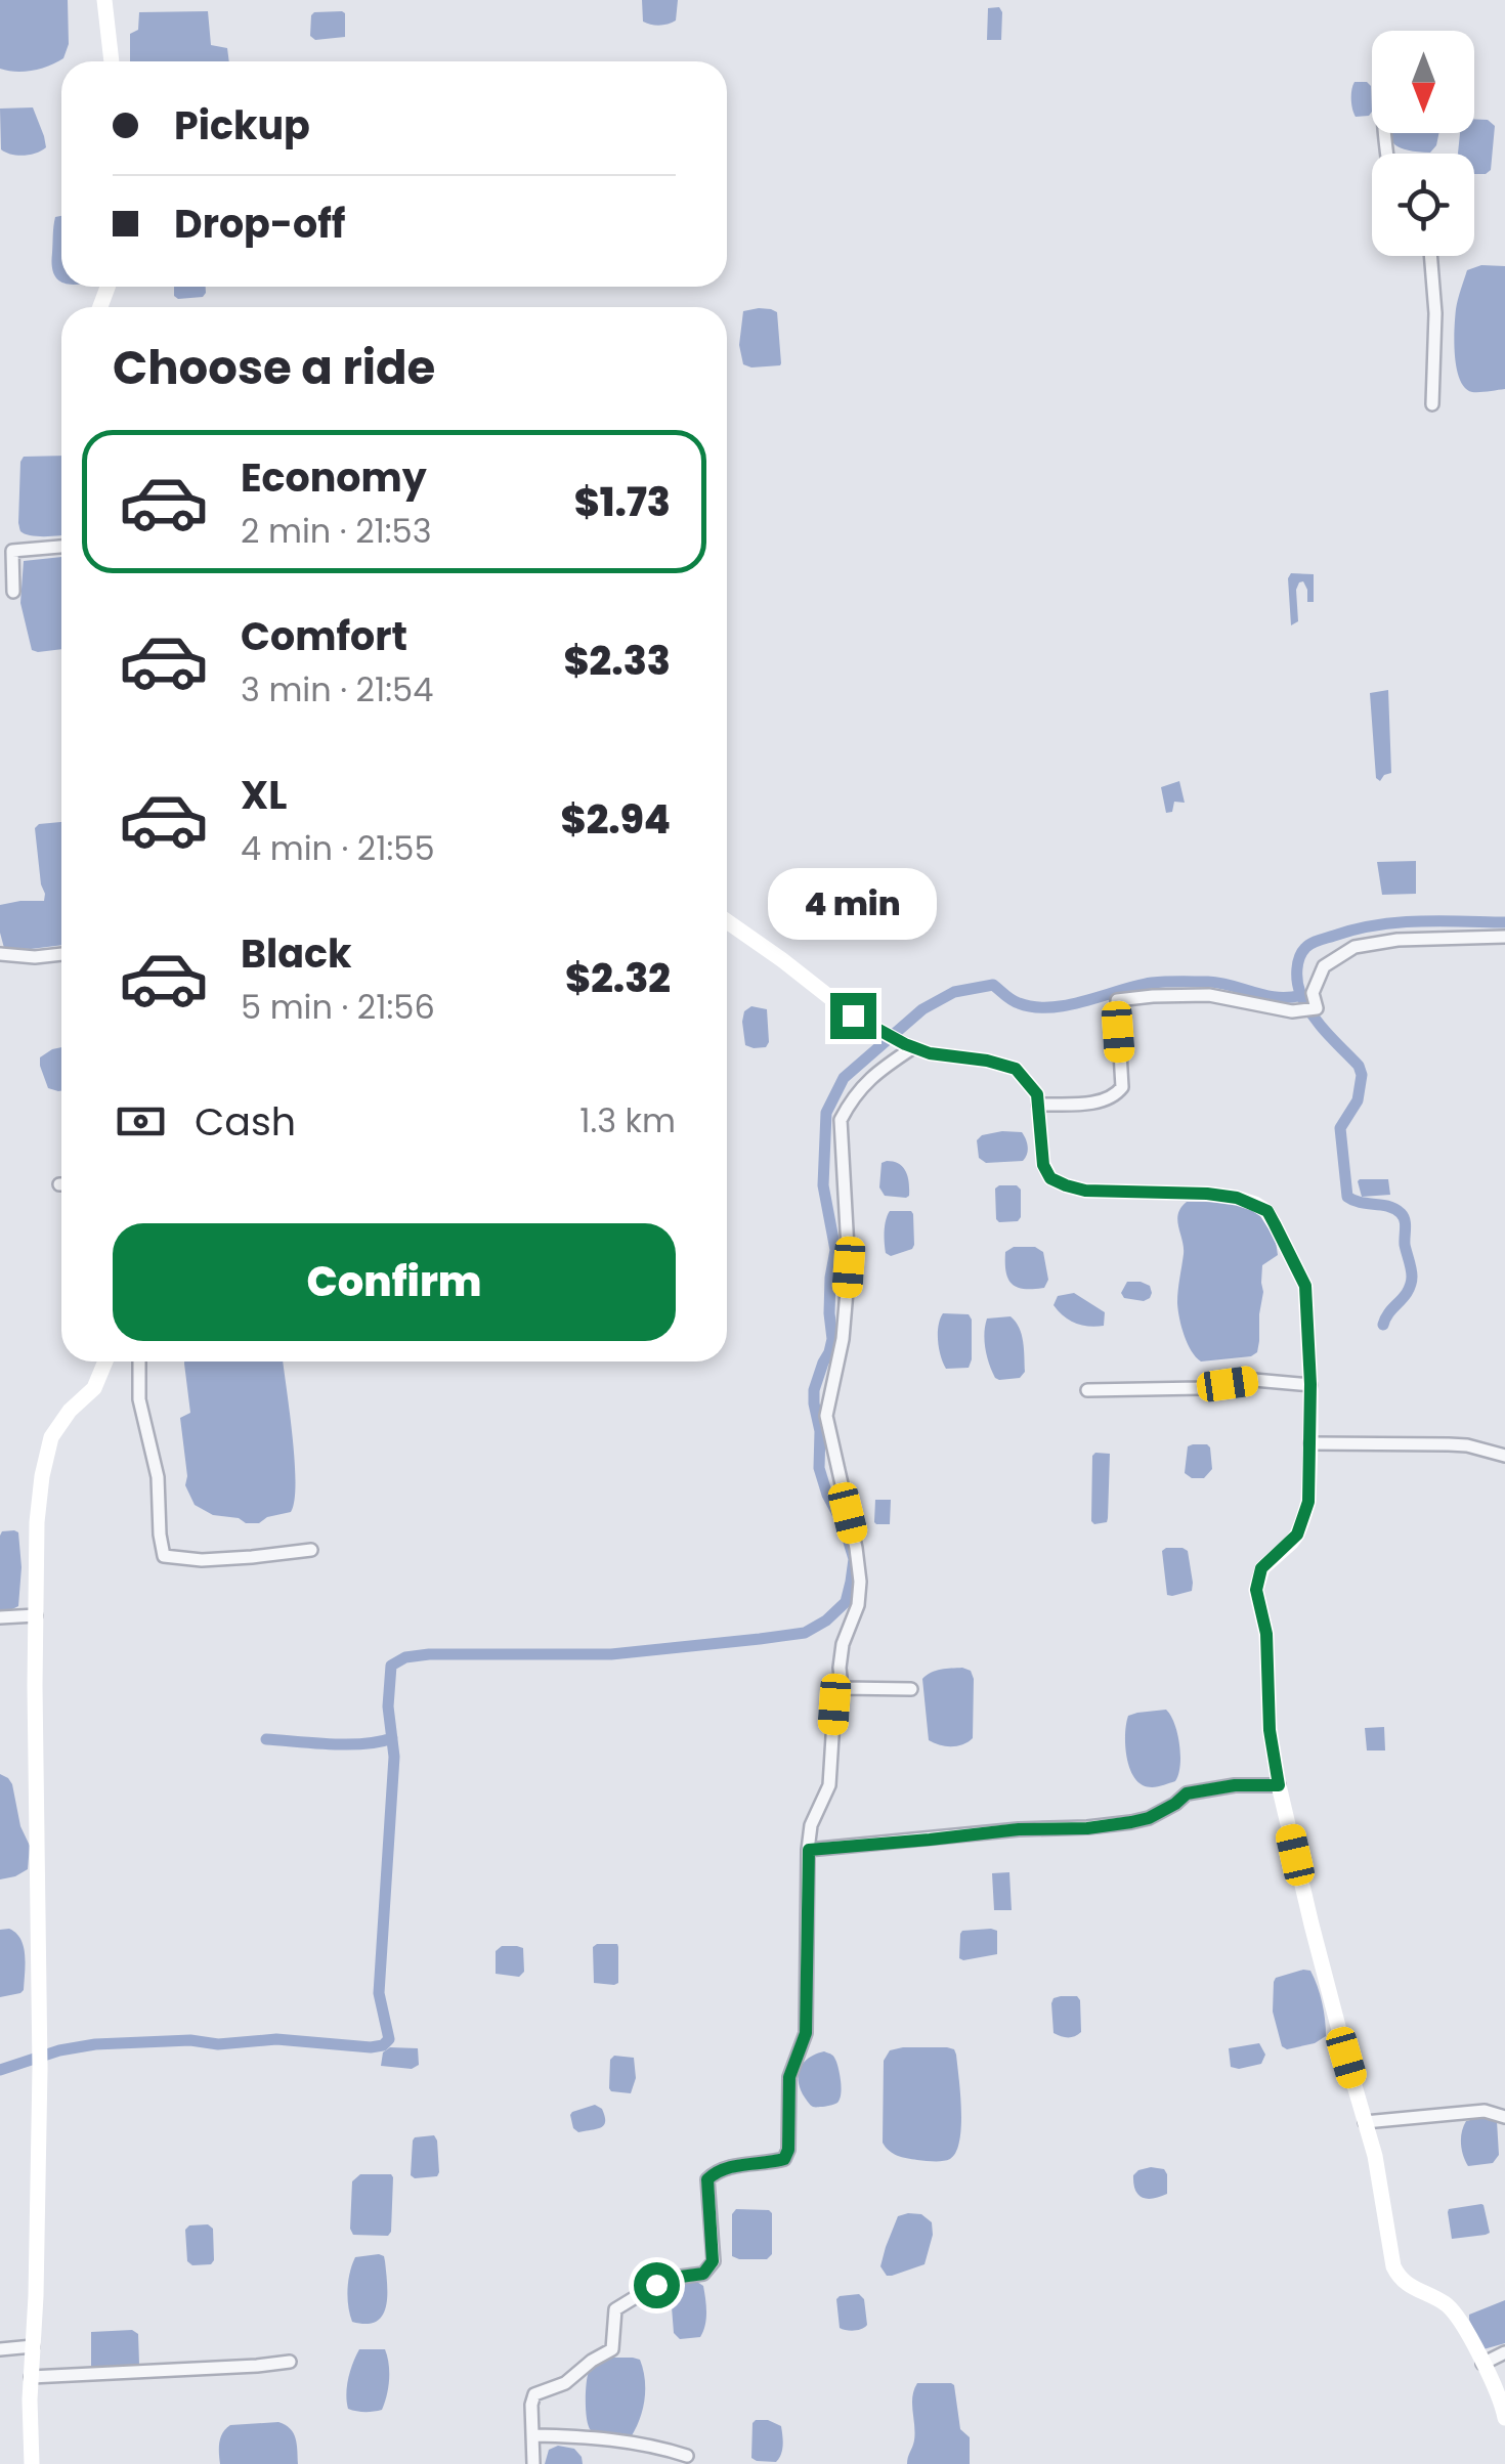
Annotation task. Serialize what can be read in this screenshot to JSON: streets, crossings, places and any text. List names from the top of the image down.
{
  "north": "bottom",
  "page": {
    "banner": ["Pickup", "Drop-off"],
    "heading": "Choose a ride",
    "list": [
      {
        "name": "Economy",
        "note": "2 min · 21:53",
        "value": "$1.73"
      },
      {
        "name": "Comfort",
        "note": "3 min · 21:54",
        "value": "$2.33"
      },
      {
        "name": "XL",
        "note": "4 min · 21:55",
        "value": "$2.94"
      },
      {
        "name": "Black",
        "note": "5 min · 21:56",
        "value": "$2.32"
      }
    ],
    "bubble": "4 min",
    "pay": ["Cash", "1.3 km"],
    "buttons": "Confirm"
  }
}
